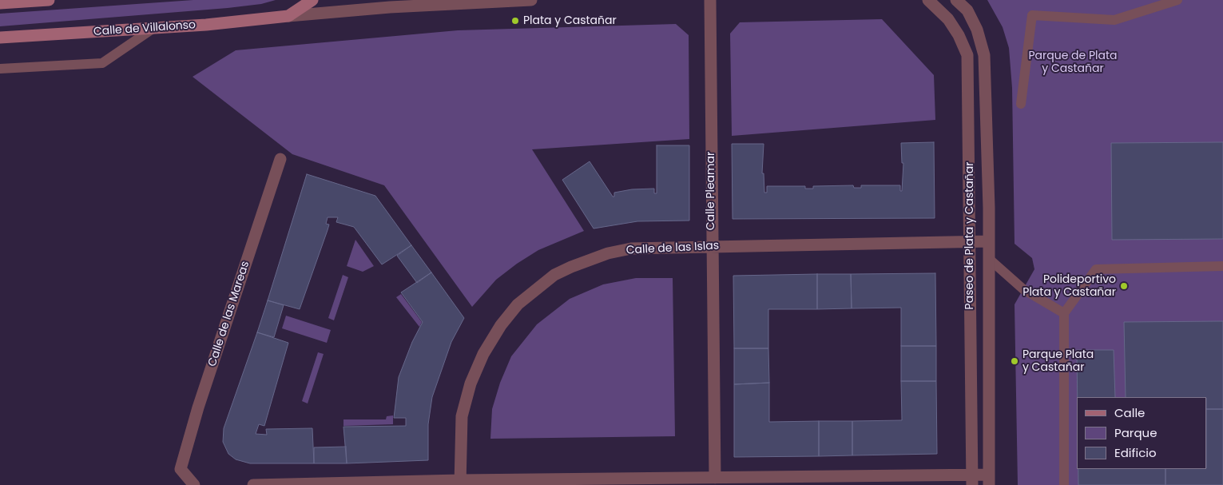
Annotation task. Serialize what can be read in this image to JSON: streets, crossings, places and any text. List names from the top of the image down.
{
  "streets": {
    "main road": ["Calle de Villalonso"],
    "street": [
      "Calle Pleamar",
      "Paseo de Plata y Castañar",
      "Calle de las Islas",
      "Calle de las Mareas"
    ]
  },
  "crossings": [
    ["Calle Pleamar", "Calle de las Islas"],
    ["Paseo de Plata y Castañar", "Calle de las Islas"]
  ],
  "parks": ["Parque de Plata y Castañar"],
  "places": ["Plata y Castañar", "Polideportivo Plata y Castañar", "Parque Plata y Castañar"],
  "legend": ["Calle", "Parque", "Edificio"]
}
